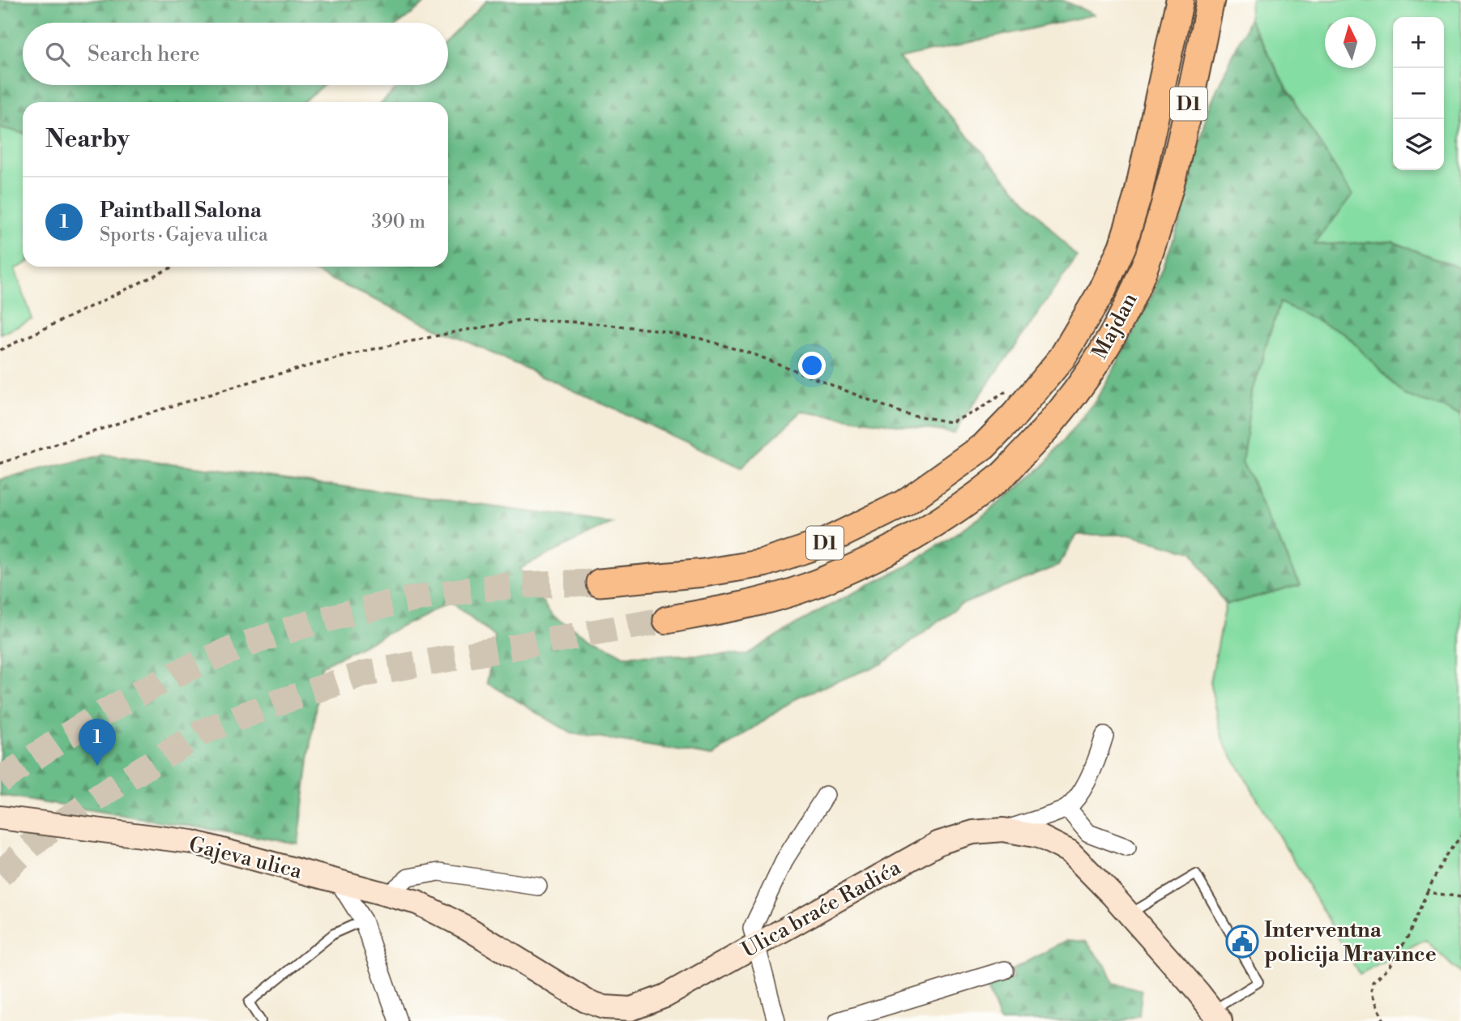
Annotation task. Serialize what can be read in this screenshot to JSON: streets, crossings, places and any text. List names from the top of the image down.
{
  "streets": {
    "highway": ["D1", "Majdan"],
    "main road": ["Gajeva ulica", "Ulica braće Radića"]
  },
  "crossings": [
    ["Gajeva ulica", "Ulica braće Radića"]
  ],
  "places": {
    "public building": ["Interventna policija Mravince"]
  },
  "north": "top",
  "page": {
    "map_buttons": ["+", "−"],
    "search": "Search here",
    "heading": "Nearby",
    "list": [
      {
        "mark": "1",
        "name": "Paintball Salona",
        "note": "Sports · Gajeva ulica",
        "value": "390 m"
      }
    ],
    "pins": "1"
  }
}
